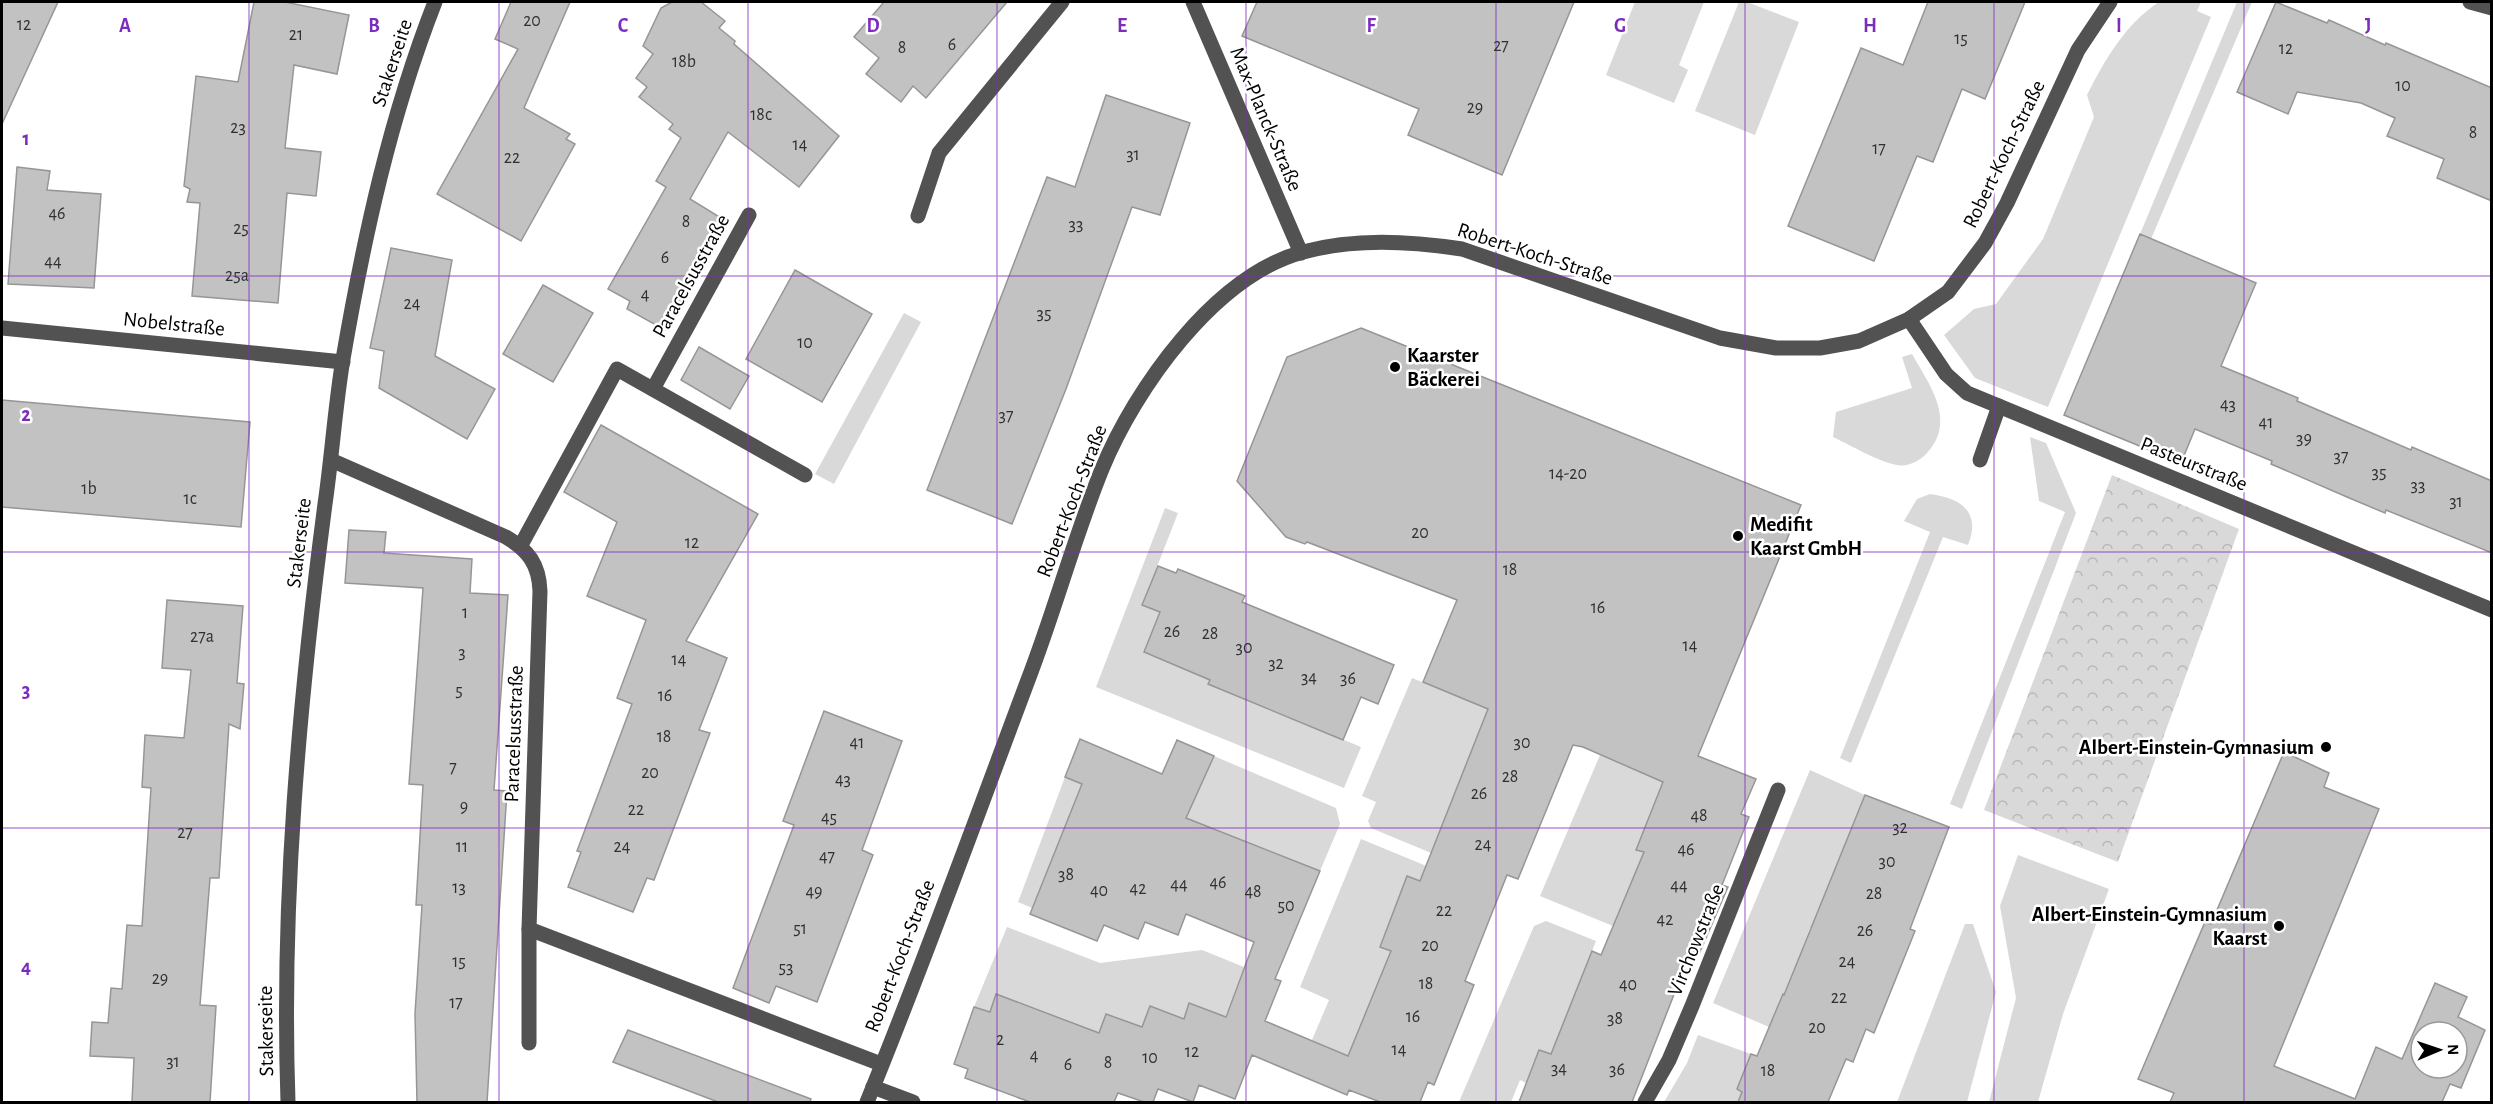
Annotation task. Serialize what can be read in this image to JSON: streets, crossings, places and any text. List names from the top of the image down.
{
  "streets": {
    "street": [
      "Stakerseite",
      "Max-Planck-Straße",
      "Robert-Koch-Straße",
      "Paracelsusstraße",
      "Nobelstraße",
      "Pasteurstraße",
      "Virchowstraße"
    ]
  },
  "crossings": [
    ["Stakerseite", "Nobelstraße"],
    ["Max-Planck-Straße", "Robert-Koch-Straße"],
    ["Robert-Koch-Straße", "Pasteurstraße"]
  ],
  "places": [
    "Kaarster Bäckerei",
    "Medifit Kaarst GmbH",
    "Albert-Einstein-Gymnasium",
    "Albert-Einstein-Gymnasium Kaarst"
  ],
  "house_numbers": [
    "20",
    "12",
    "21",
    "15",
    "6",
    "27",
    "8",
    "12",
    "18b",
    "10",
    "29",
    "18c",
    "23",
    "8",
    "14",
    "17",
    "31",
    "22",
    "46",
    "8",
    "33",
    "25",
    "6",
    "44",
    "25a",
    "4",
    "24",
    "35",
    "10",
    "43",
    "37",
    "41",
    "39",
    "37",
    "35",
    "14-20",
    "33",
    "1b",
    "1c",
    "31",
    "20",
    "12",
    "18",
    "16",
    "1",
    "26",
    "28",
    "27a",
    "14",
    "30",
    "3",
    "14",
    "32",
    "34",
    "36",
    "5",
    "16",
    "18",
    "41",
    "30",
    "7",
    "20",
    "28",
    "43",
    "26",
    "9",
    "22",
    "48",
    "45",
    "32",
    "27",
    "24",
    "11",
    "24",
    "46",
    "47",
    "30",
    "38",
    "46",
    "44",
    "44",
    "13",
    "42",
    "40",
    "49",
    "48",
    "28",
    "50",
    "22",
    "42",
    "51",
    "26",
    "20",
    "15",
    "24",
    "53",
    "29",
    "18",
    "40",
    "22",
    "17",
    "16",
    "38",
    "20",
    "2",
    "14",
    "12",
    "4",
    "10",
    "31",
    "8",
    "6",
    "34",
    "36",
    "18"
  ],
  "north": "right",
  "grid": {
    "columns": [
      "A",
      "B",
      "C",
      "D",
      "E",
      "F",
      "G",
      "H",
      "I",
      "J"
    ],
    "rows": [
      "1",
      "2",
      "3",
      "4"
    ]
  }
}
